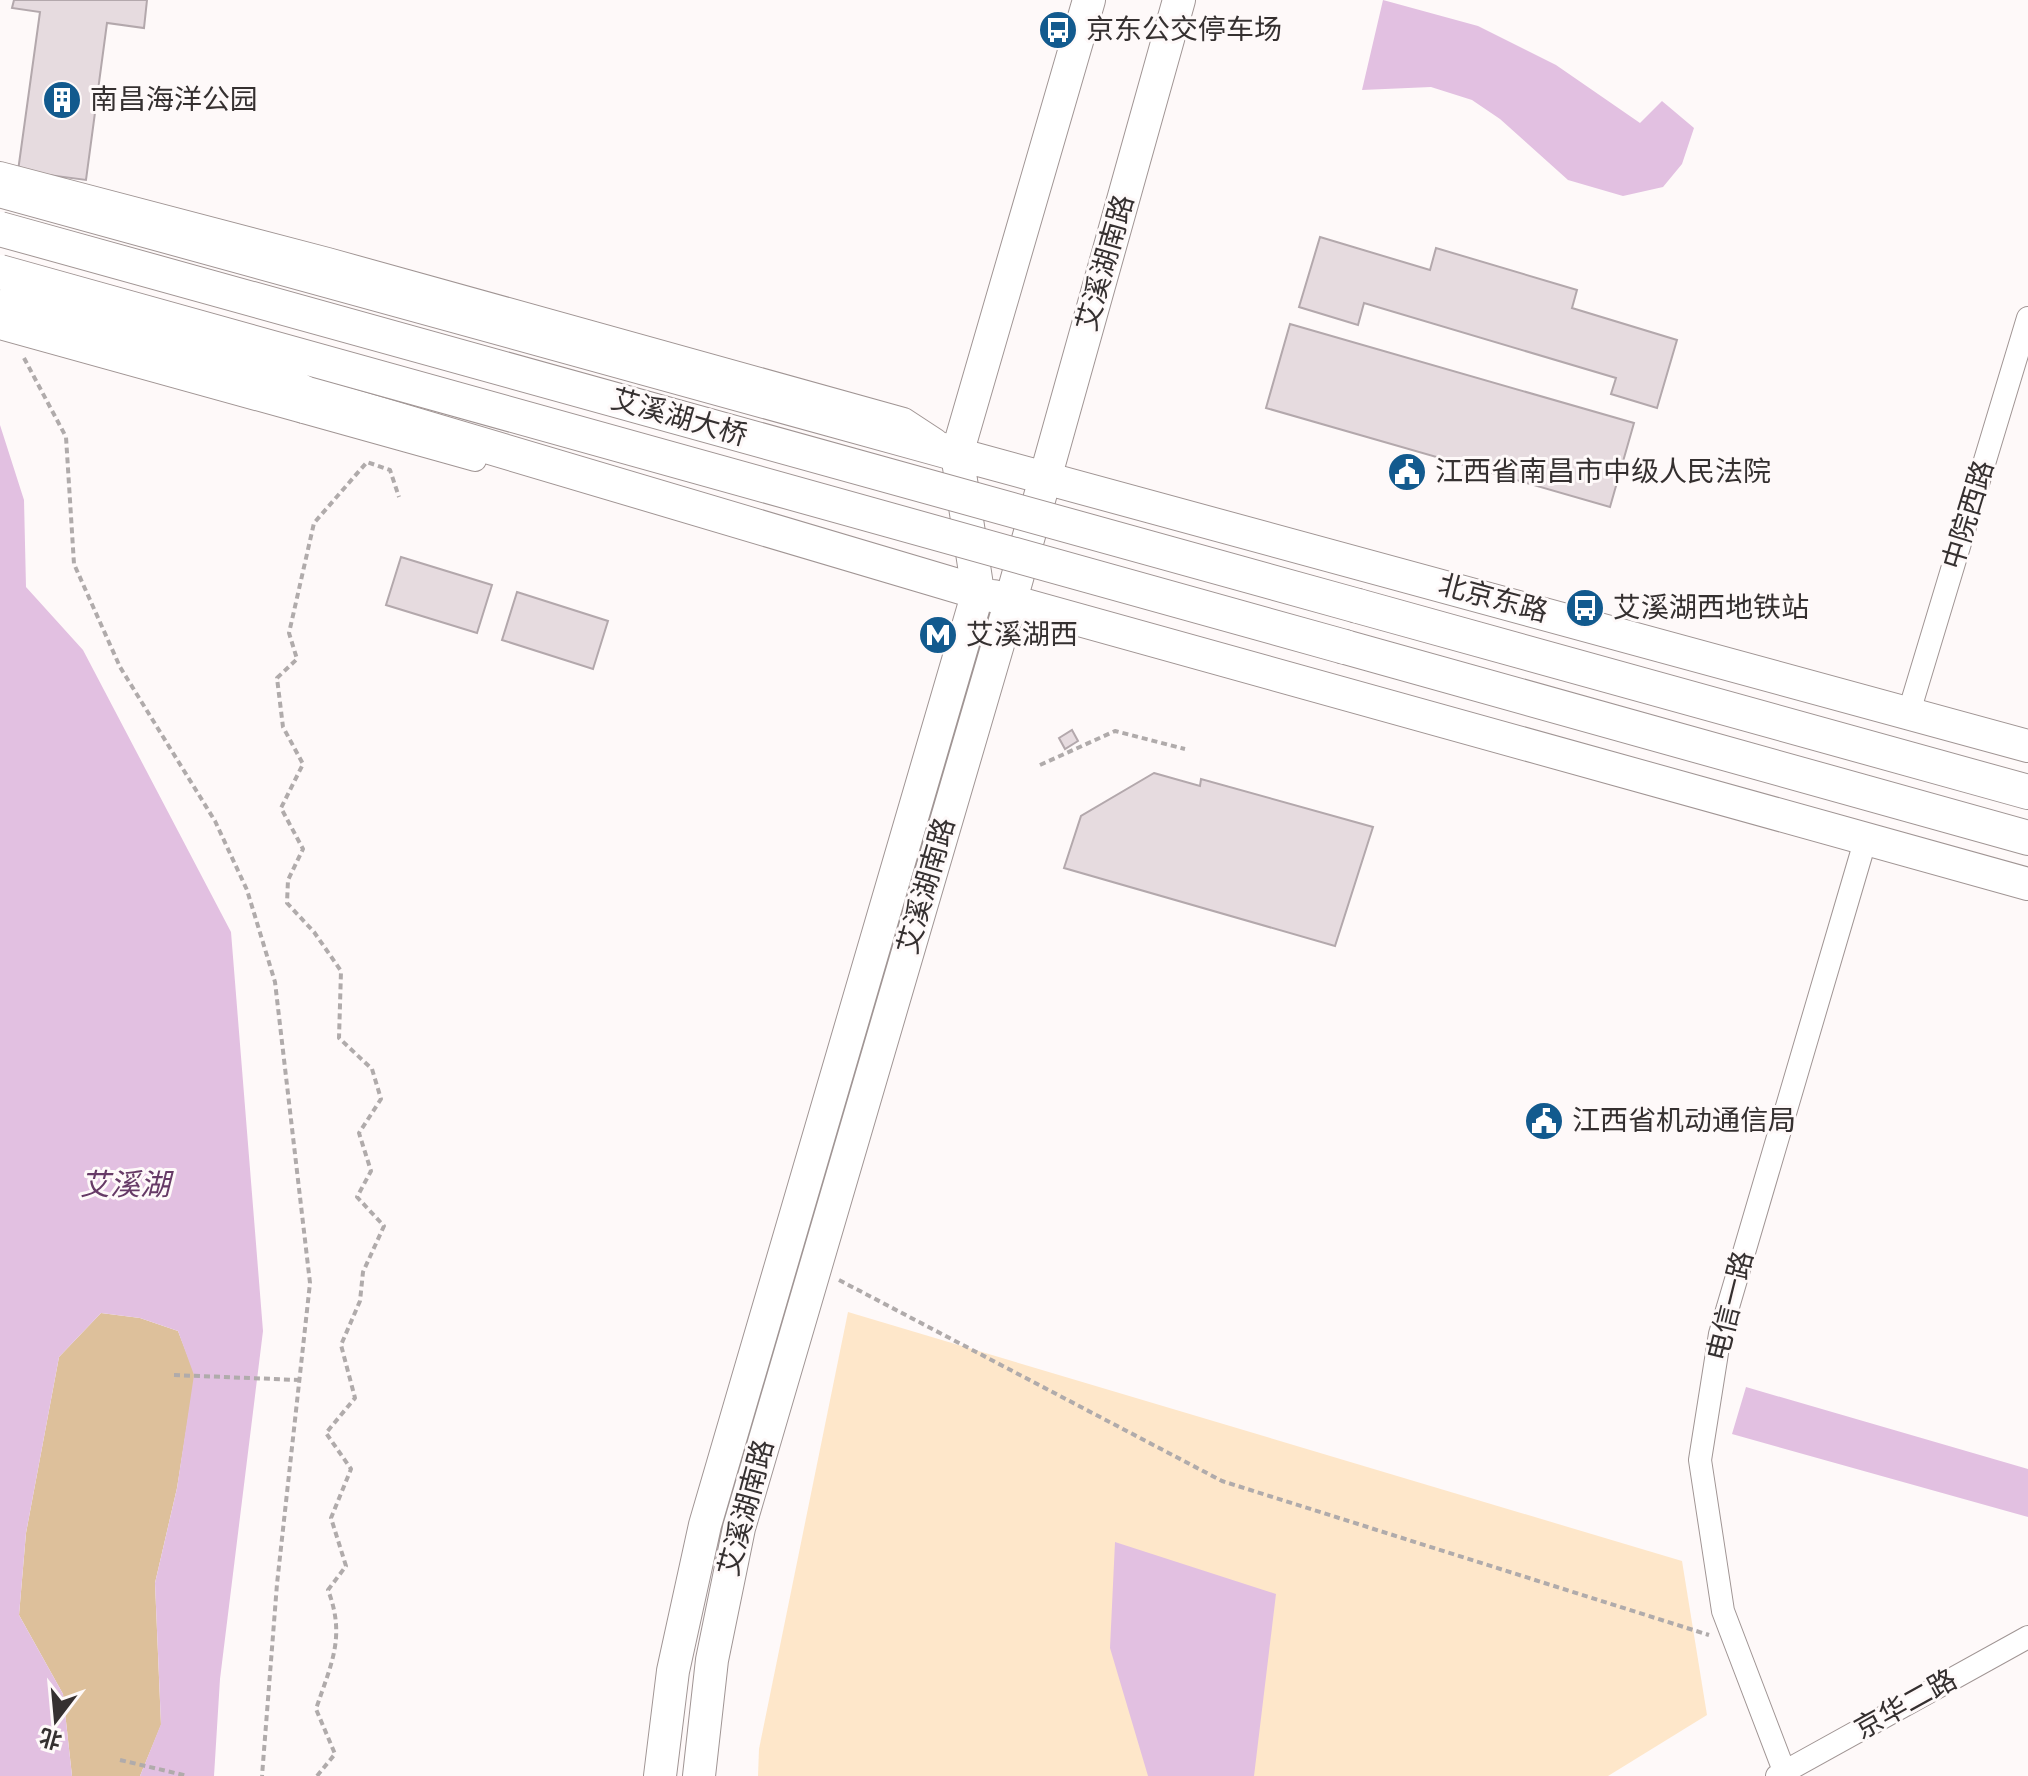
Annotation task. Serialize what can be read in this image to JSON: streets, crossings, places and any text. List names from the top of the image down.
{
  "streets": {
    "main road": ["艾溪湖南路", "艾溪湖大桥", "北京东路"],
    "street": ["中院西路", "电信一路", "京华二路"]
  },
  "crossings": [
    ["艾溪湖南路", "北京东路"],
    ["艾溪湖大桥", "北京东路"],
    ["中院西路", "北京东路"],
    ["电信一路", "京华二路"]
  ],
  "water": ["艾溪湖"],
  "places": {
    "bus stop": ["京东公交停车场", "艾溪湖西地铁站"],
    "building": ["南昌海洋公园"],
    "public building": ["江西省南昌市中级人民法院", "江西省机动通信局"],
    "metro station": ["艾溪湖西"]
  },
  "north": "bottom"
}
